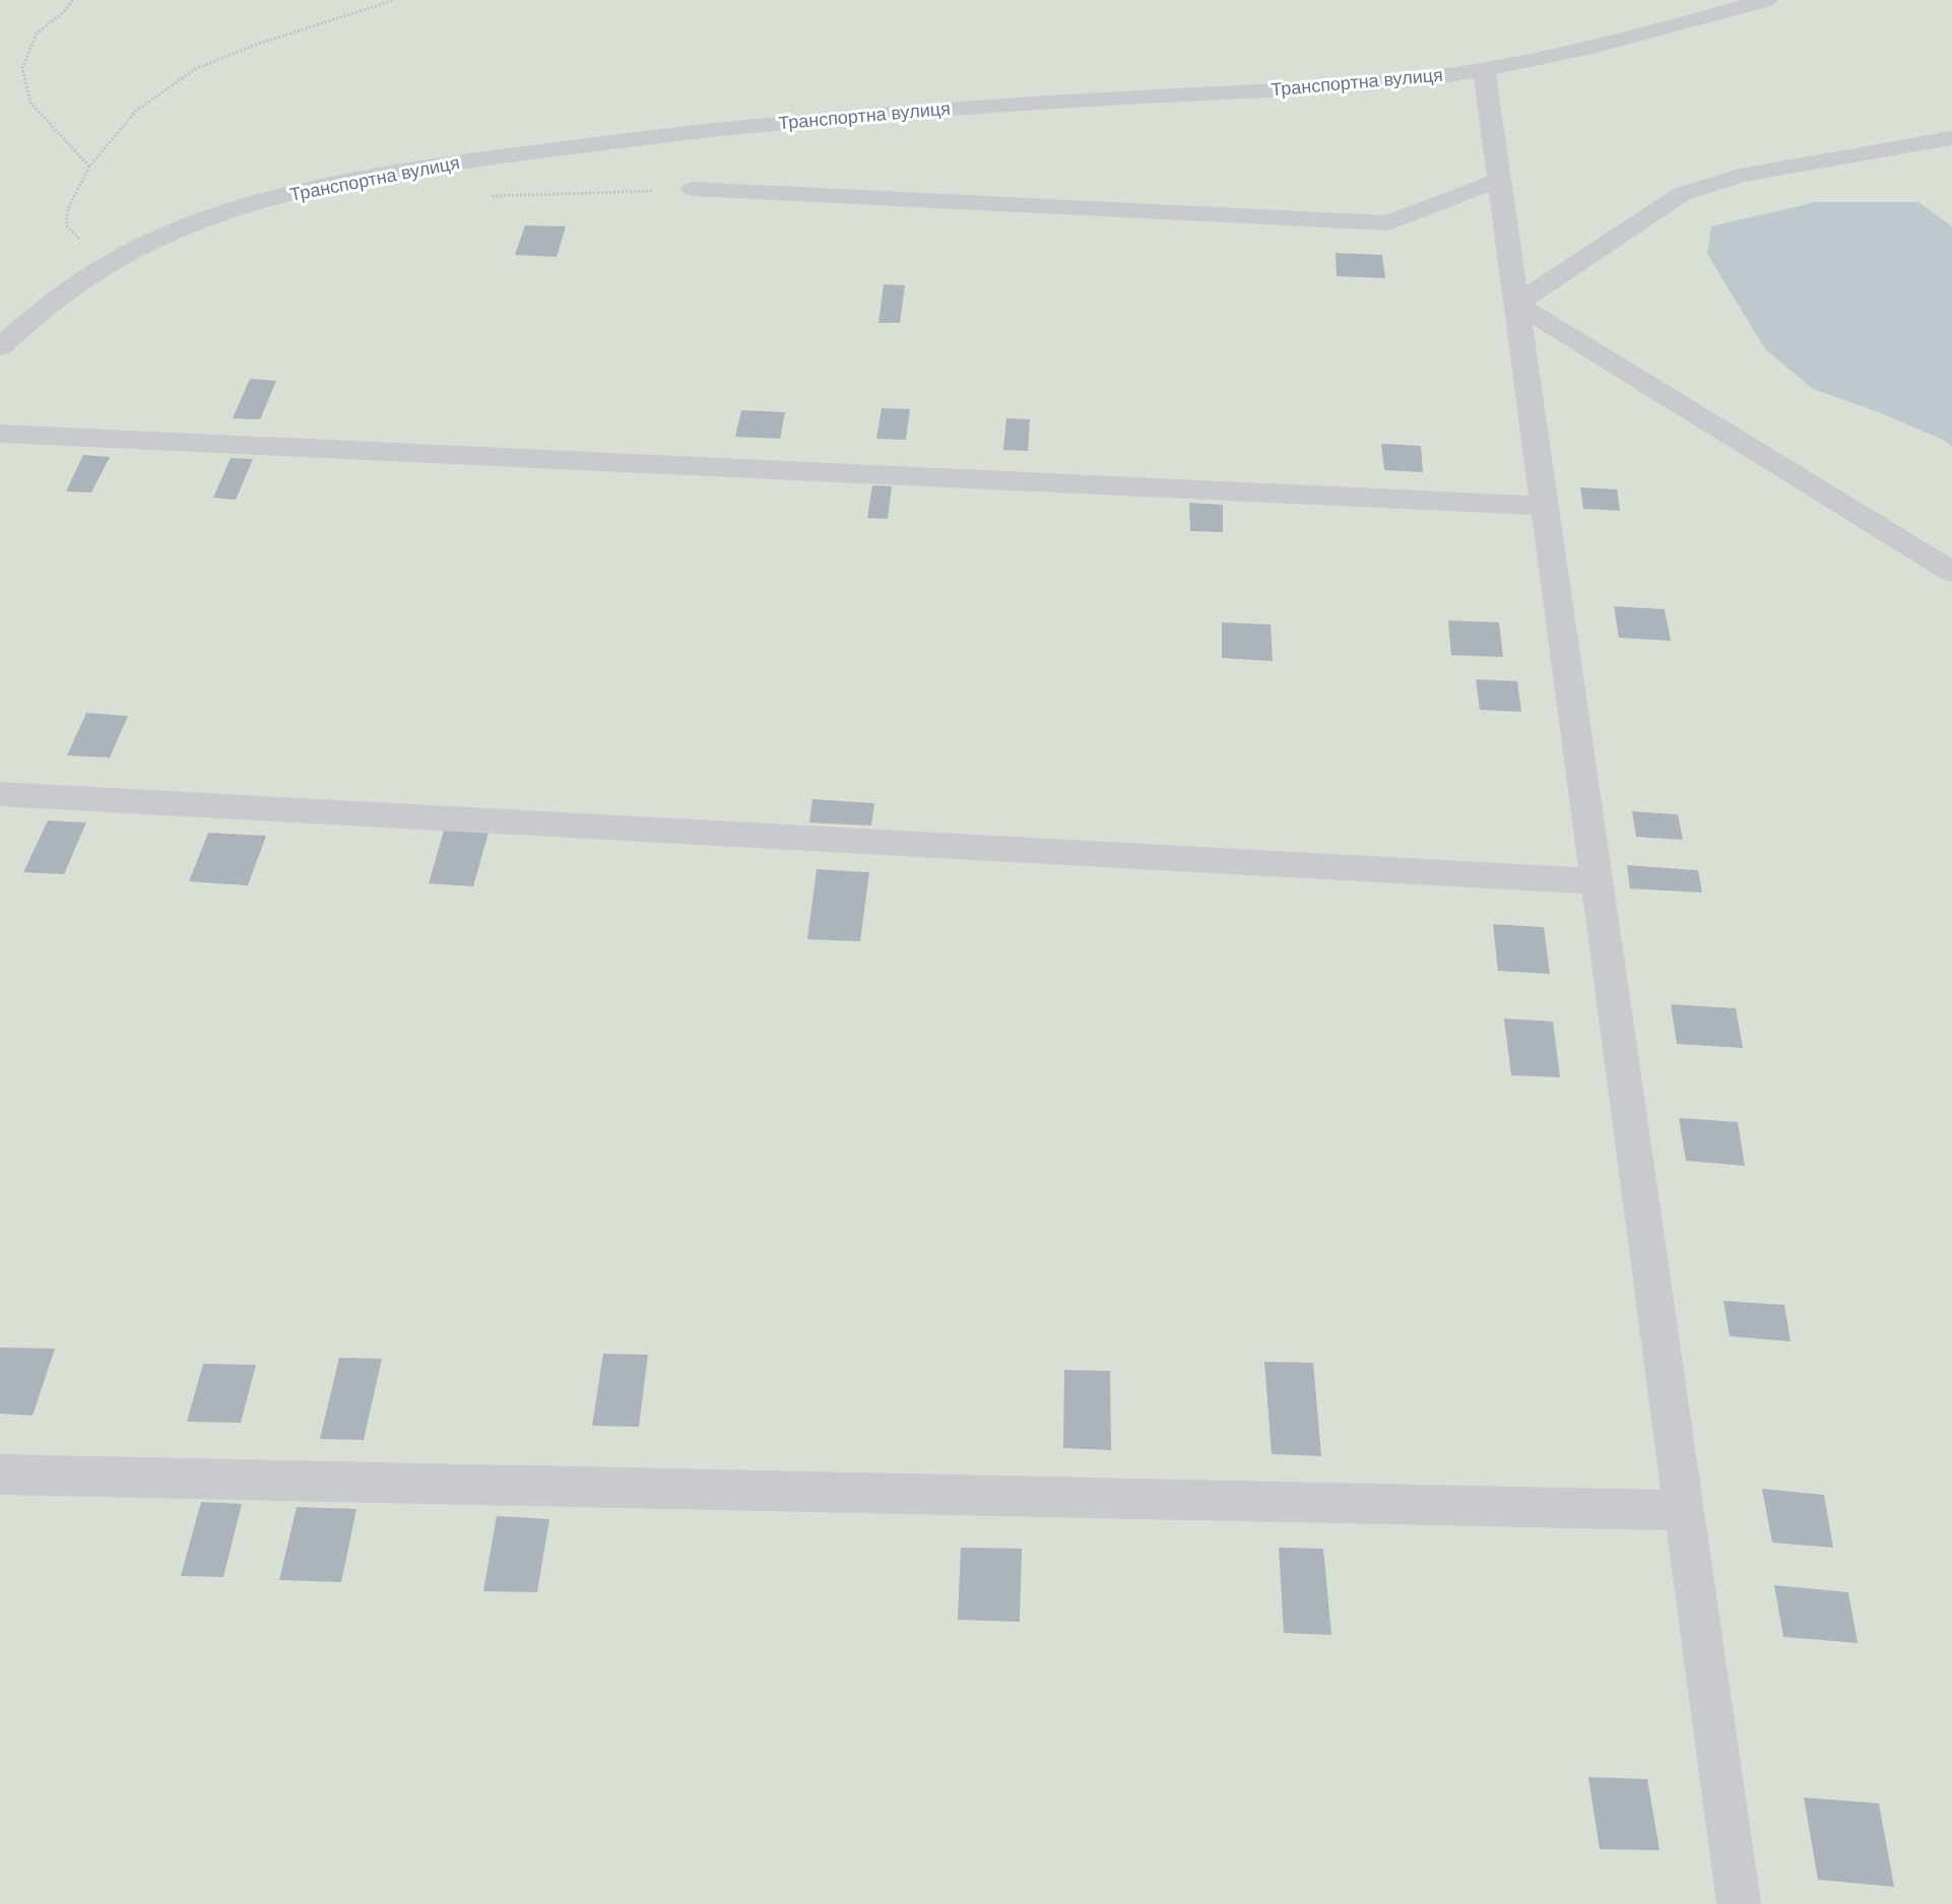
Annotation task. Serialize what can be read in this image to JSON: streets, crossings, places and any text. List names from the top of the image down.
{
  "streets": {
    "street": ["Транспортна вулиця"]
  }
}
